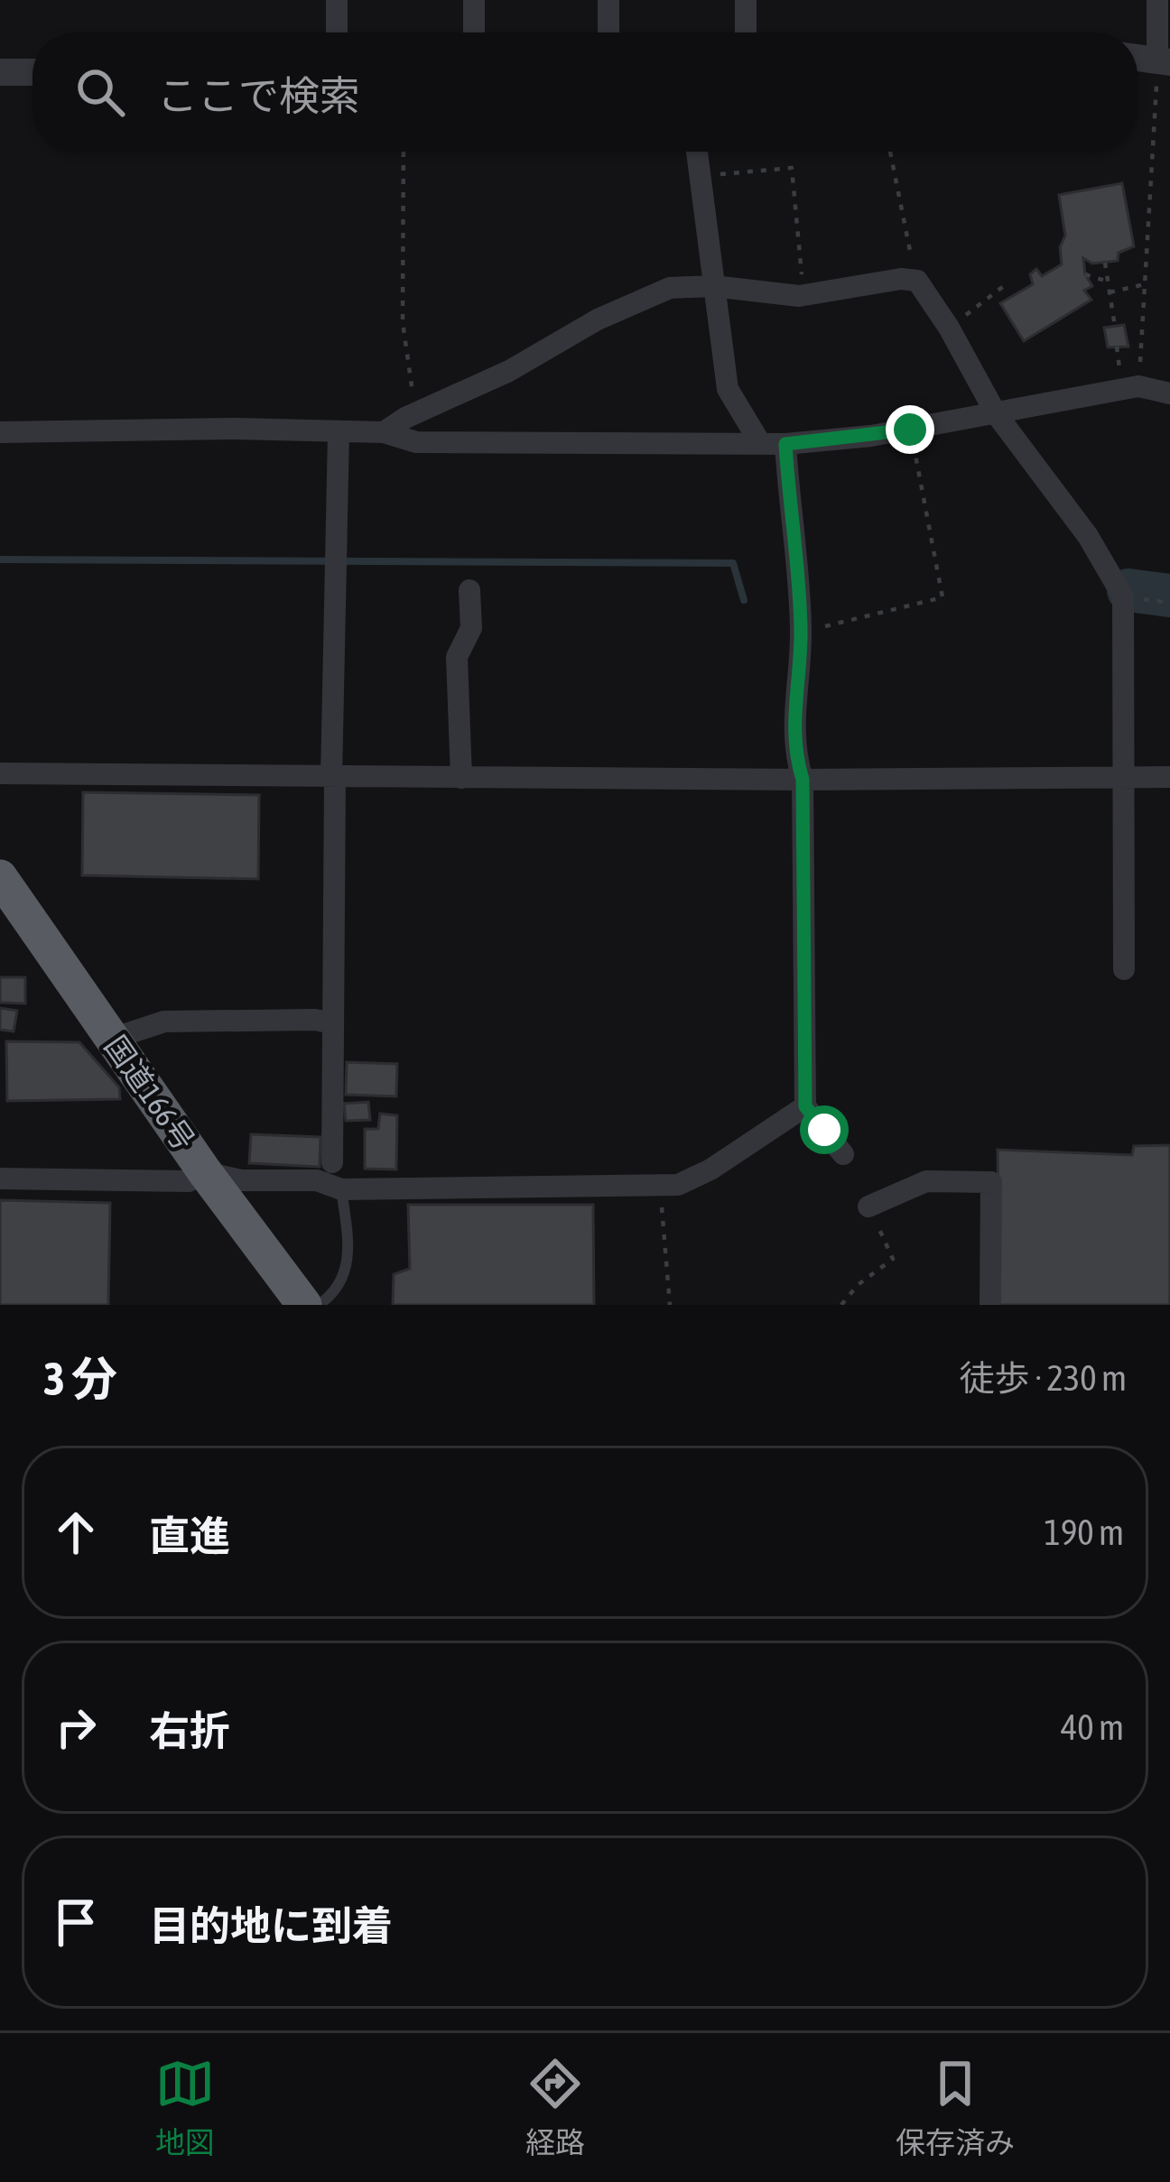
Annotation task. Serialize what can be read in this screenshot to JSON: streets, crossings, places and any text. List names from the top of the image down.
{
  "streets": {
    "highway": ["国道166号"]
  },
  "page": {
    "search": "ここで検索",
    "heading": ["3 分", "徒歩 · 230 m"],
    "list": [
      ["直進", "190 m"],
      ["右折", "40 m"],
      "目的地に到着"
    ],
    "nav": ["地図", "経路", "保存済み"]
  }
}
